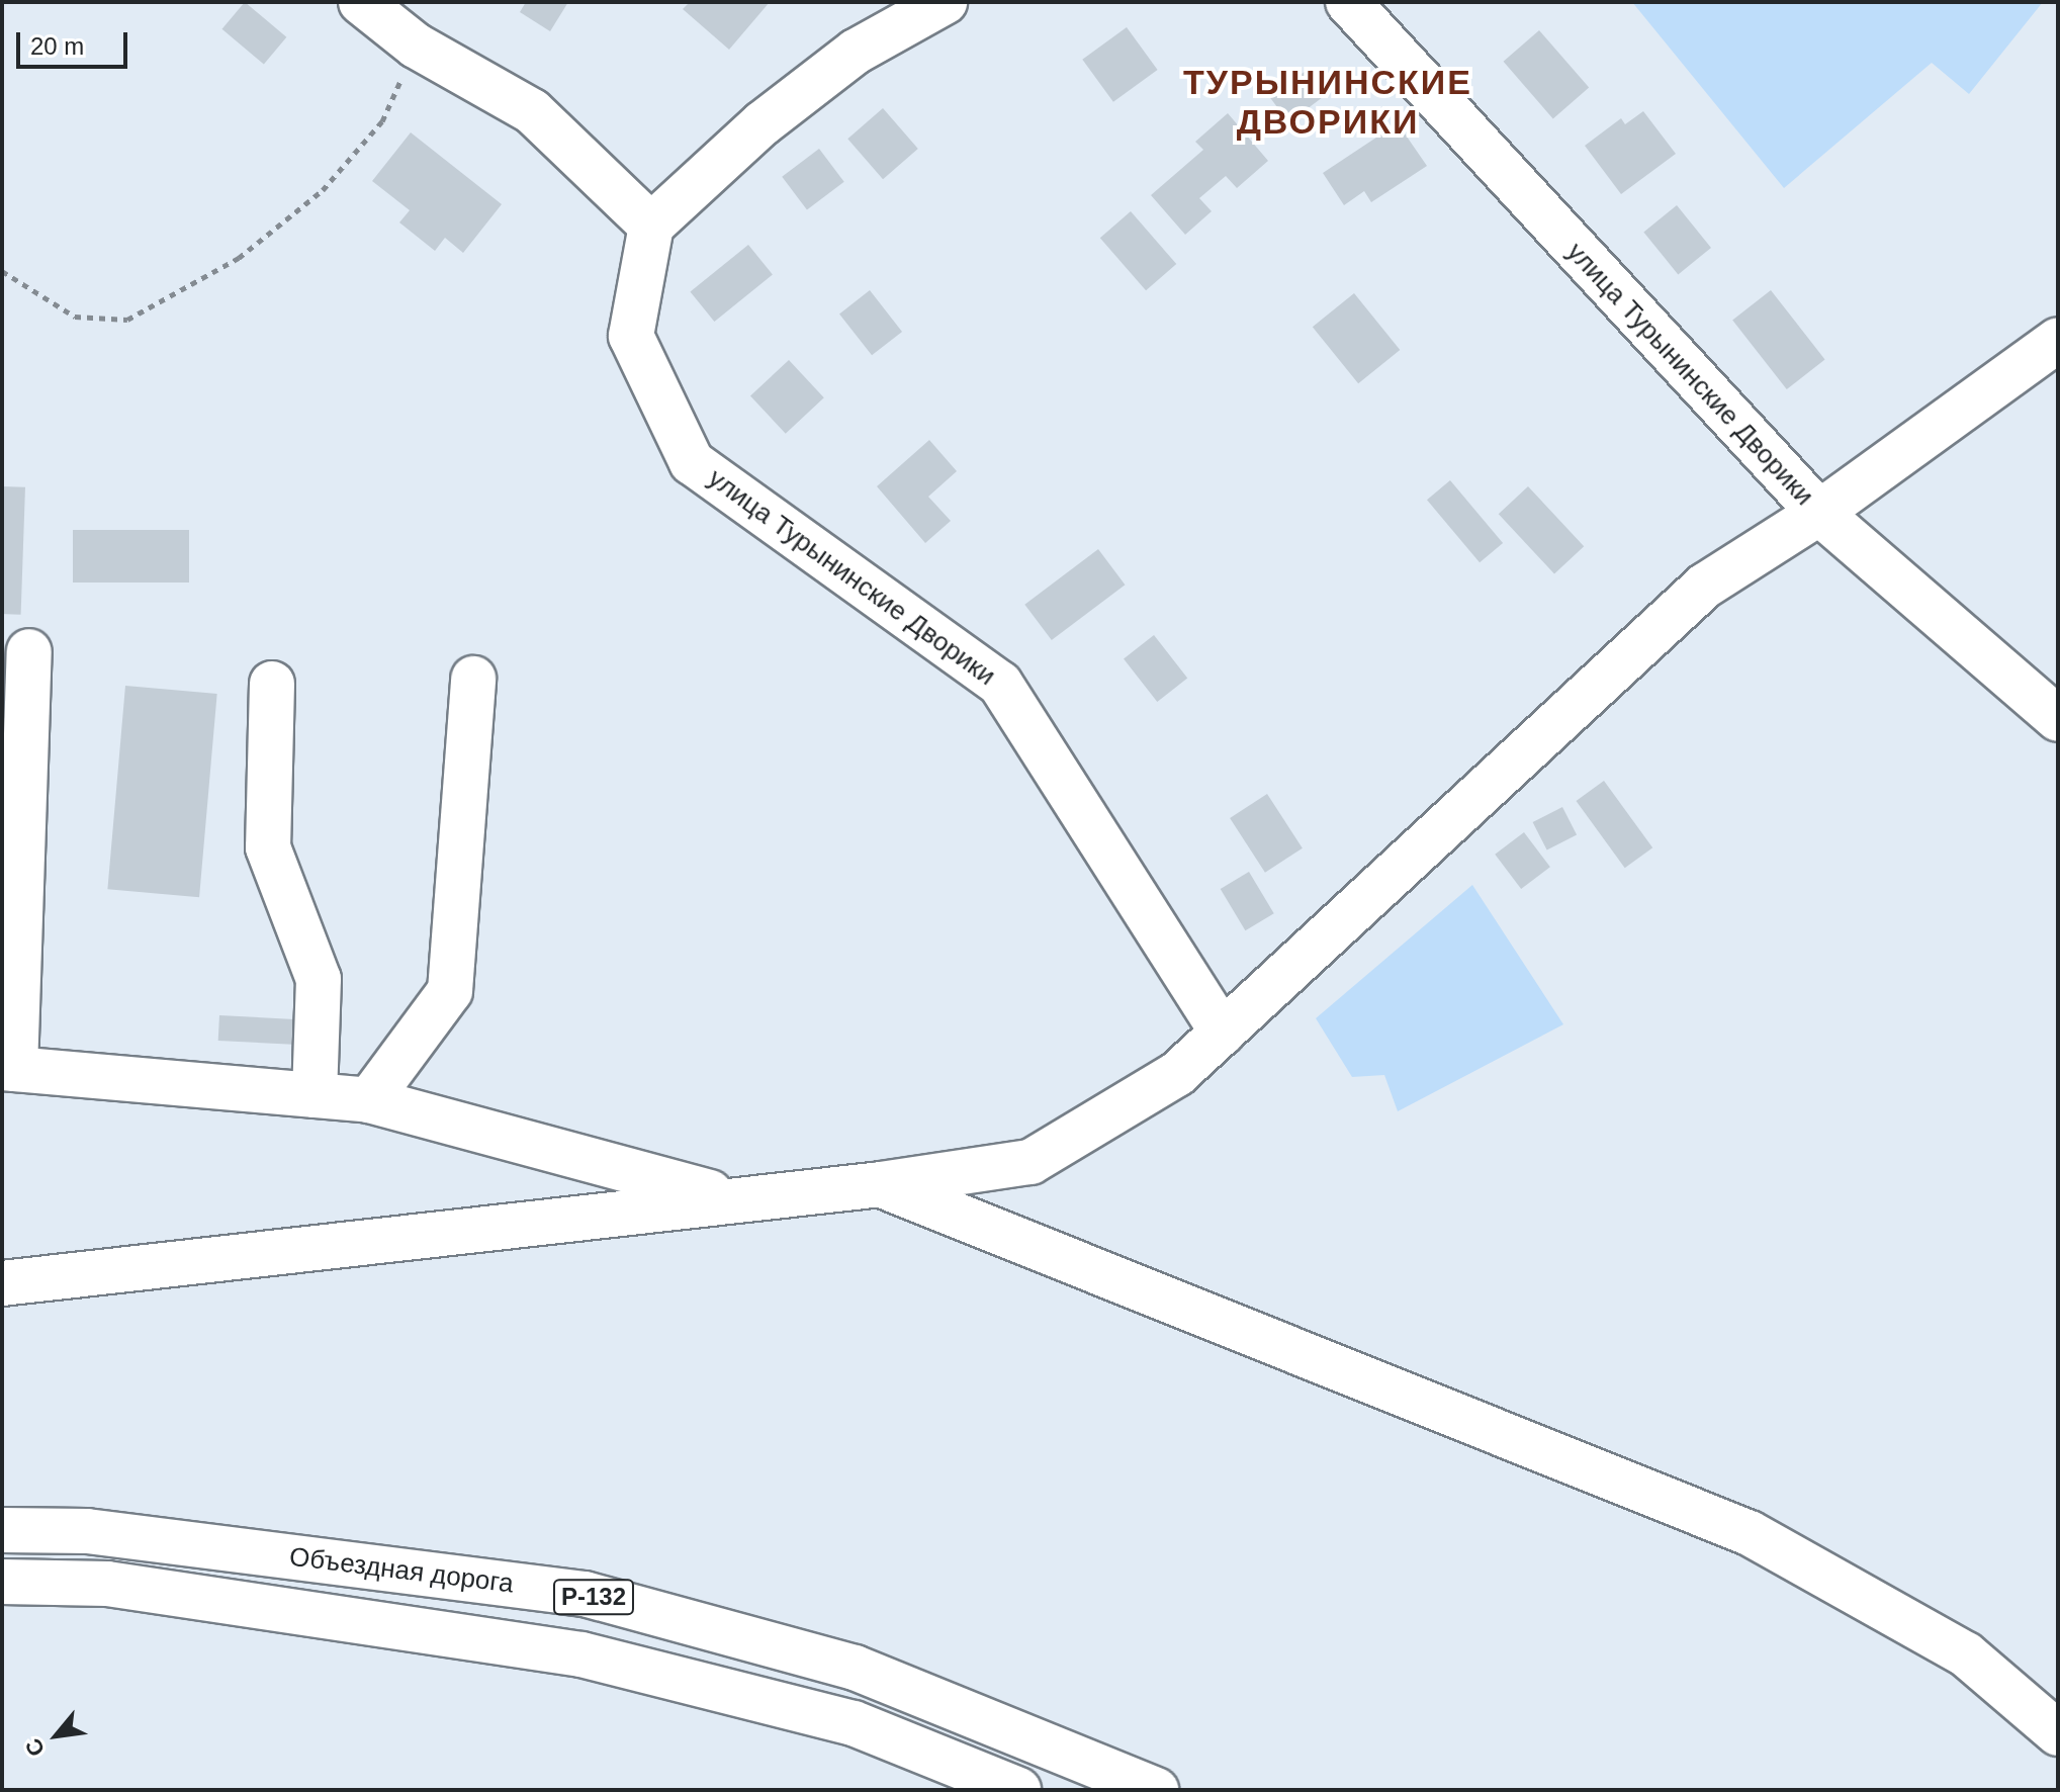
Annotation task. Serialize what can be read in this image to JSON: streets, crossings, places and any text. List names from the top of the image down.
{
  "streets": {
    "main road": ["улица Турынинские Дворики", "Объездная дорога", "Р-132"]
  },
  "districts": ["ТУРЫНИНСКИЕ ДВОРИКИ"],
  "scale_bar": "20 m",
  "north": "bottom left"
}
